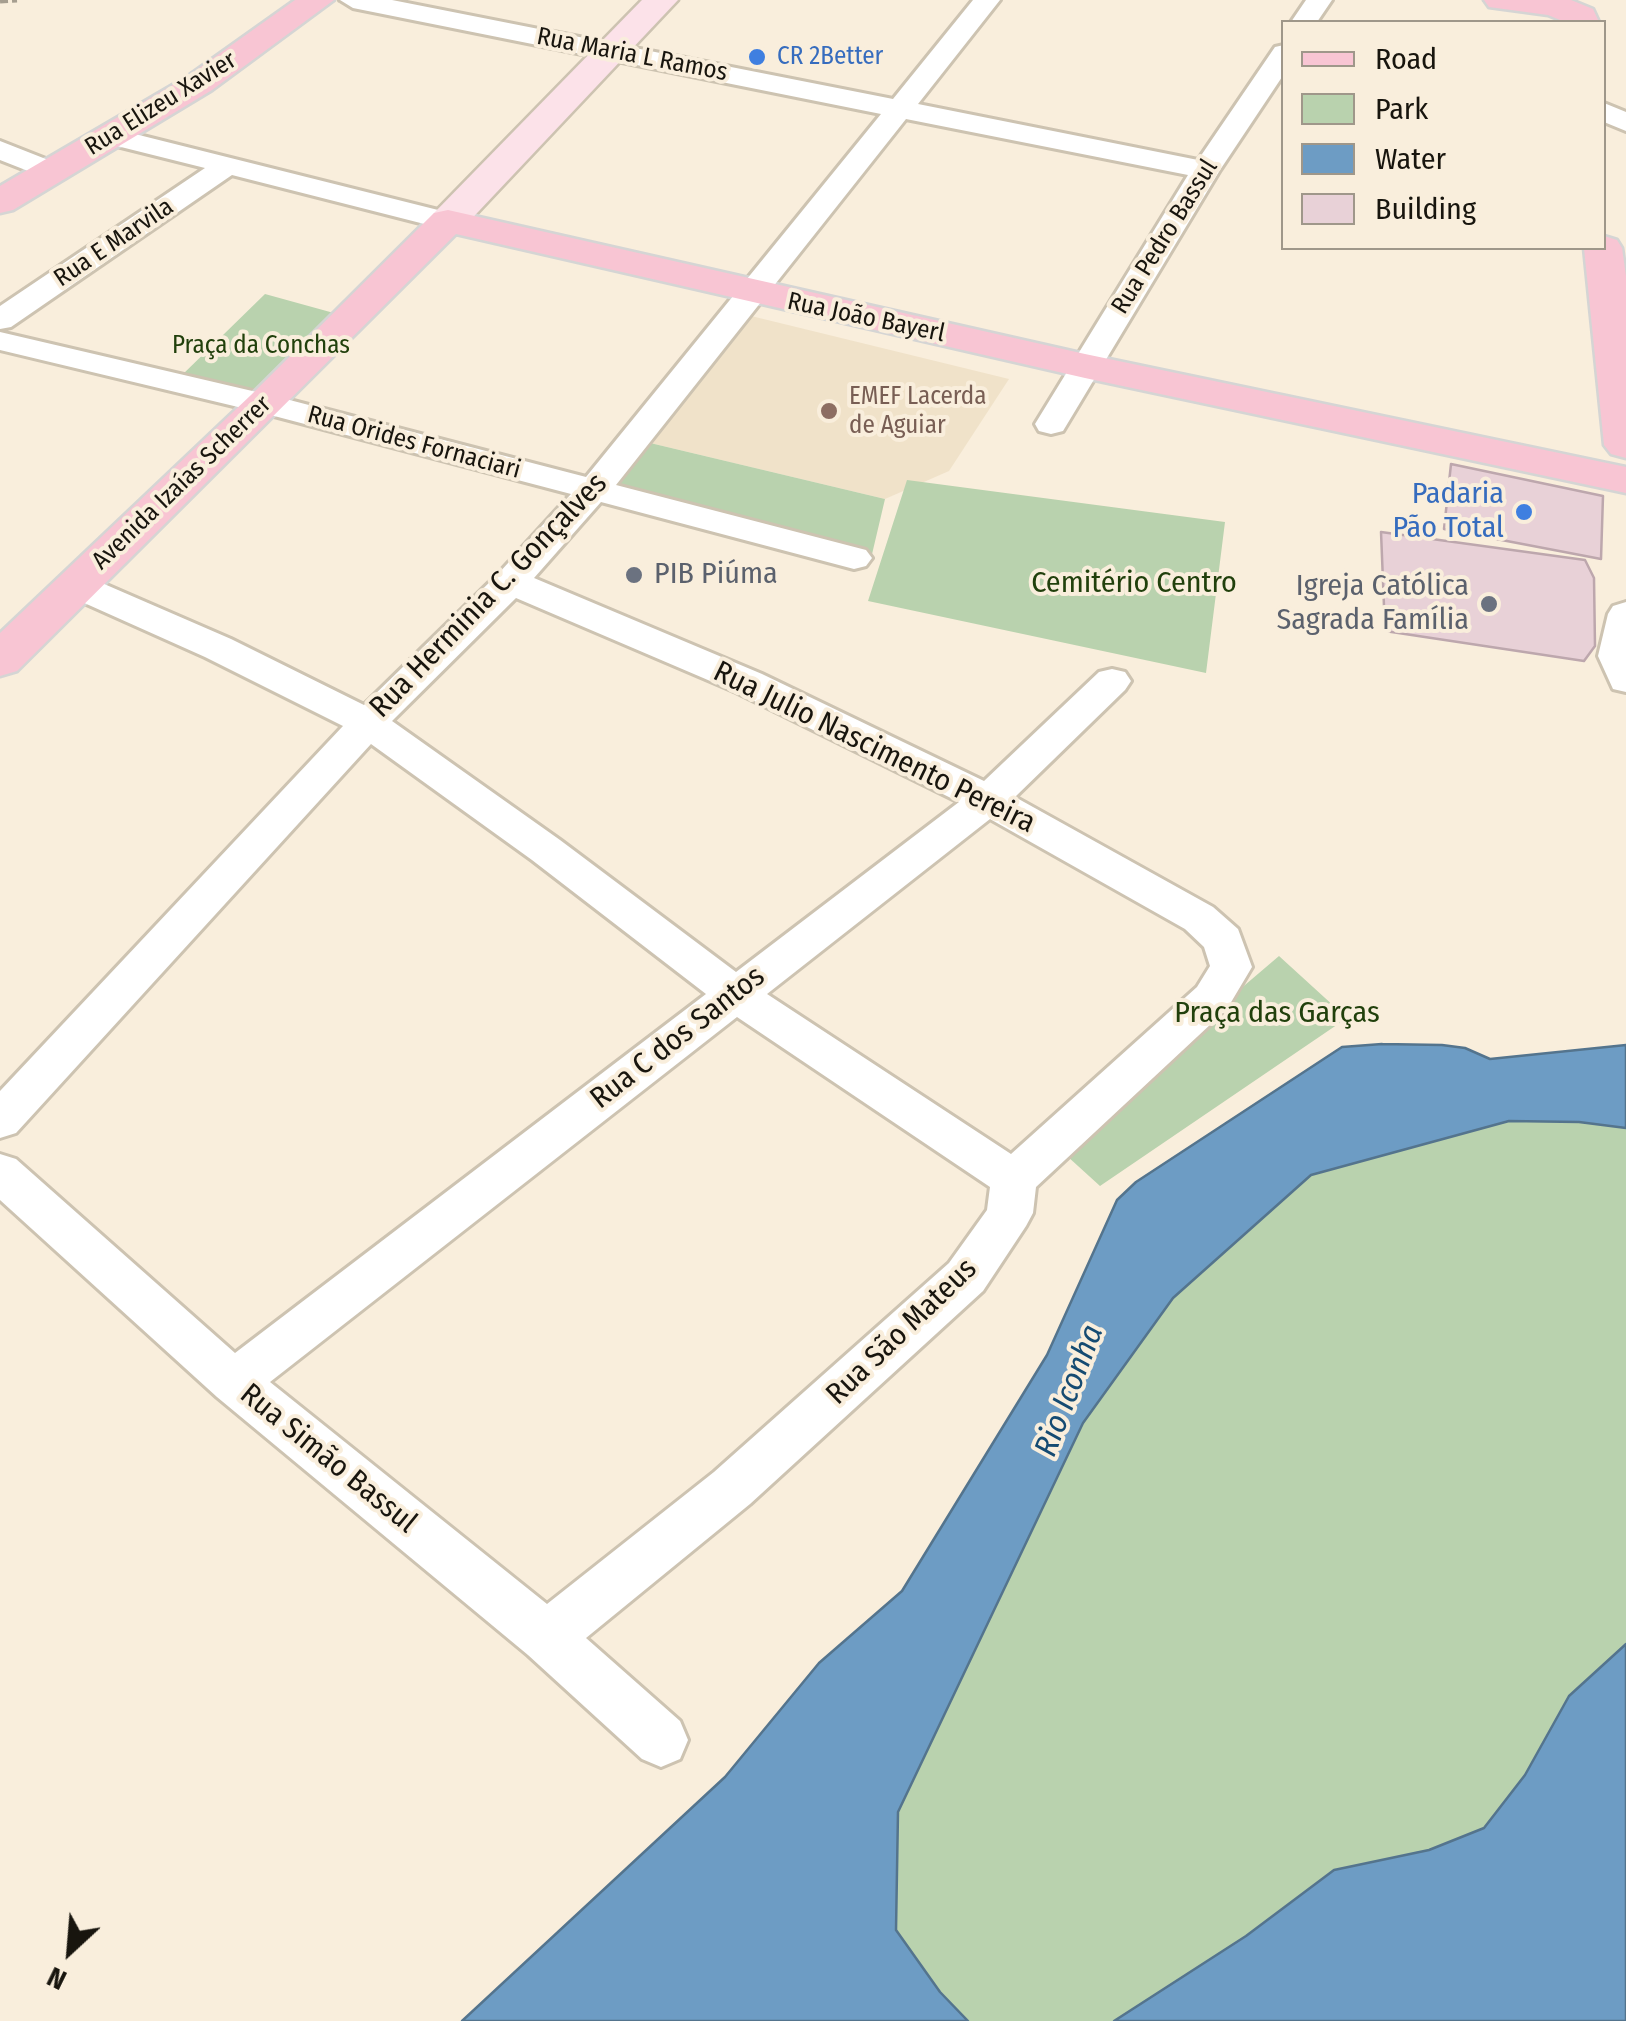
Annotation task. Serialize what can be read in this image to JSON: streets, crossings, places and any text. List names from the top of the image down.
{
  "streets": {
    "main road": ["Rua Elizeu Xavier", "Rua João Bayerl", "Avenida Izaías Scherrer"],
    "street": [
      "Rua Maria L Ramos",
      "Rua Pedro Bassul",
      "Rua E Marvila",
      "Rua Orides Fornaciari",
      "Rua Herminia C. Gonçalves",
      "Rua Julio Nascimento Pereira",
      "Rua C dos Santos",
      "Rua São Mateus",
      "Rua Simão Bassul"
    ]
  },
  "crossings": [
    ["Rua Maria L Ramos", "Rua Pedro Bassul"],
    ["Rua Maria L Ramos", "Rua Herminia C. Gonçalves"],
    ["Rua Elizeu Xavier", "Rua João Bayerl"],
    ["Rua Pedro Bassul", "Rua João Bayerl"],
    ["Rua E Marvila", "Rua João Bayerl"],
    ["Rua João Bayerl", "Avenida Izaías Scherrer"],
    ["Rua João Bayerl", "Rua Herminia C. Gonçalves"],
    ["Rua Orides Fornaciari", "Avenida Izaías Scherrer"],
    ["Rua Orides Fornaciari", "Rua Herminia C. Gonçalves"],
    ["Rua Herminia C. Gonçalves", "Rua Julio Nascimento Pereira"],
    ["Rua Julio Nascimento Pereira", "Rua C dos Santos"],
    ["Rua Julio Nascimento Pereira", "Rua São Mateus"],
    ["Rua C dos Santos", "Rua Simão Bassul"],
    ["Rua São Mateus", "Rua Simão Bassul"]
  ],
  "water": ["Rio Iconha"],
  "parks": ["Praça da Conchas", "Cemitério Centro", "Praça das Garças"],
  "places": [
    "CR 2Better",
    "EMEF Lacerda de Aguiar",
    "Padaria Pão Total",
    "PIB Piúma",
    "Igreja Católica Sagrada Família"
  ],
  "legend": [
    "Road",
    "Park",
    "Water",
    "Building"
  ],
  "north": "bottom left"
}
